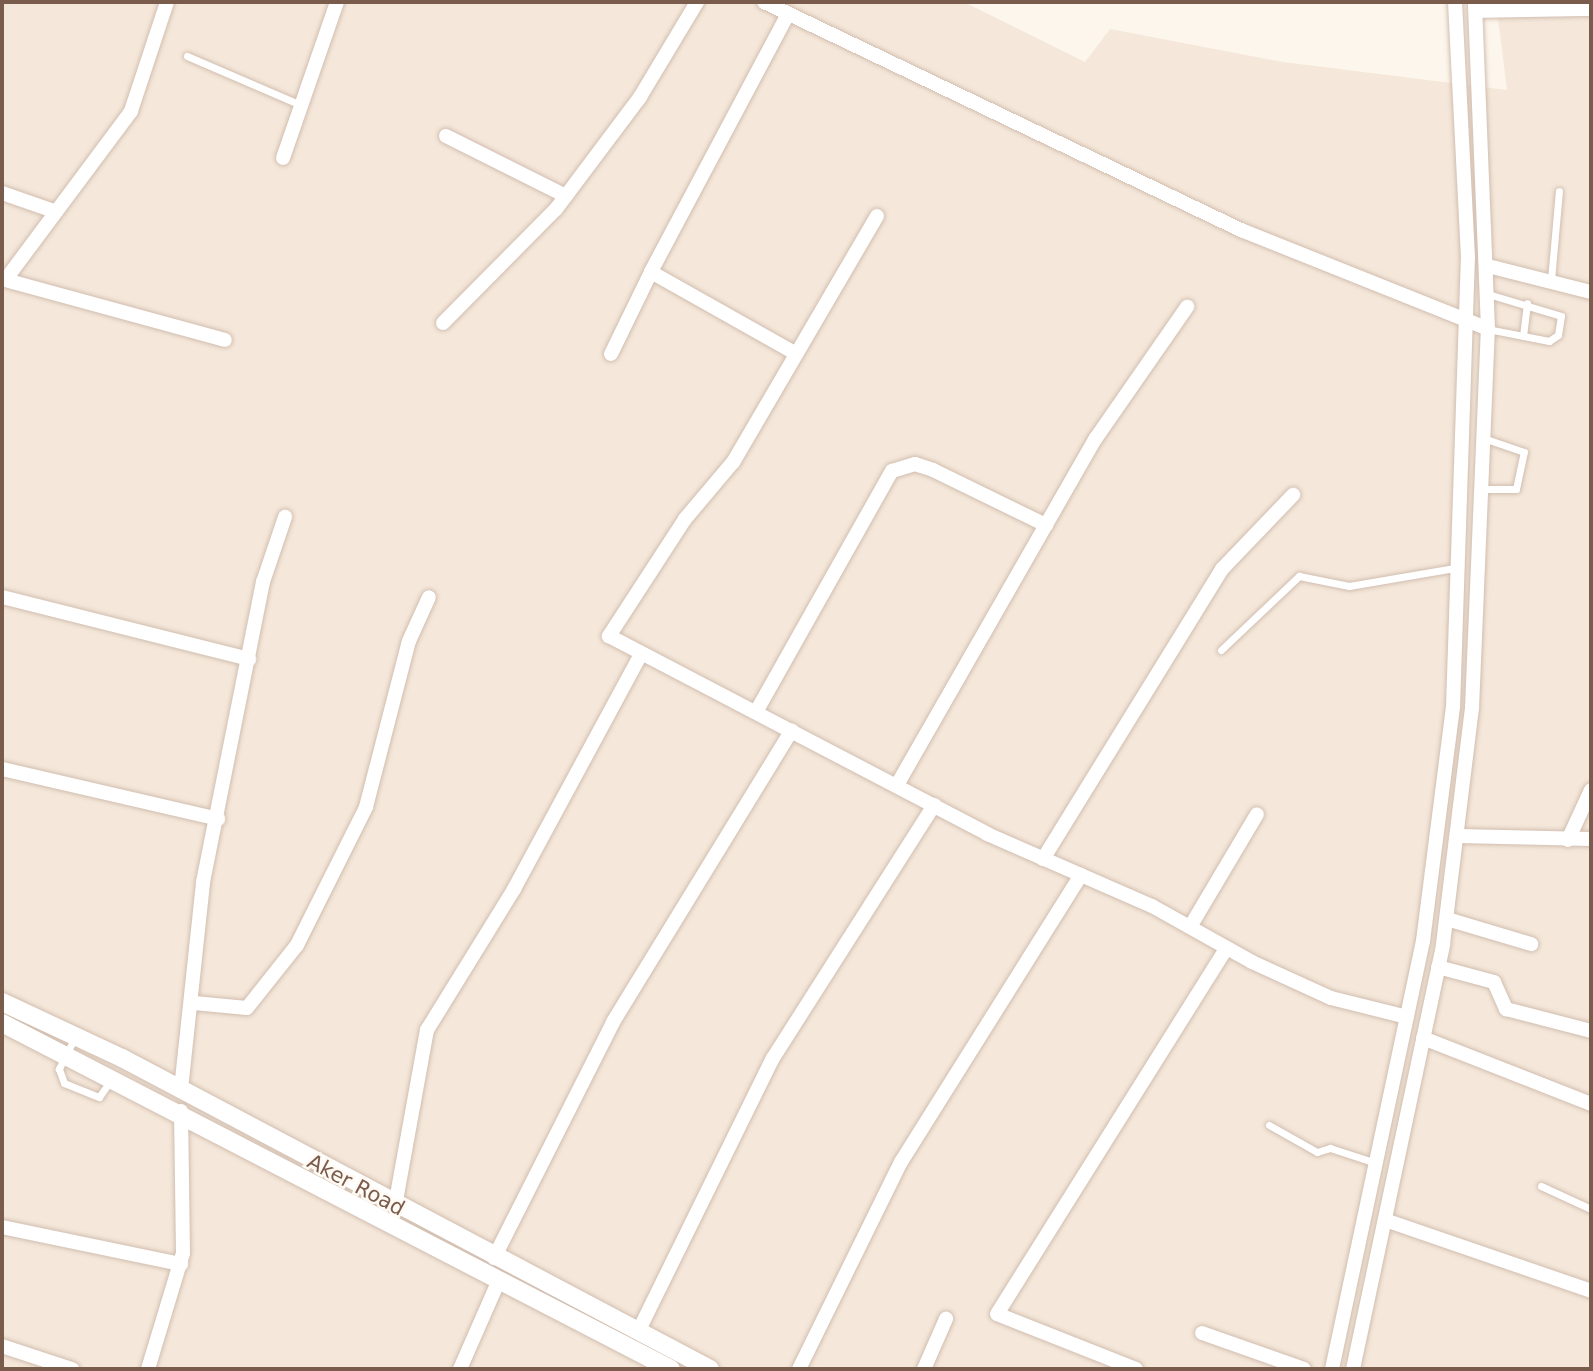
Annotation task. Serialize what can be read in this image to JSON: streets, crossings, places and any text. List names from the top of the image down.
{
  "streets": {
    "street": ["Aker Road"]
  }
}
